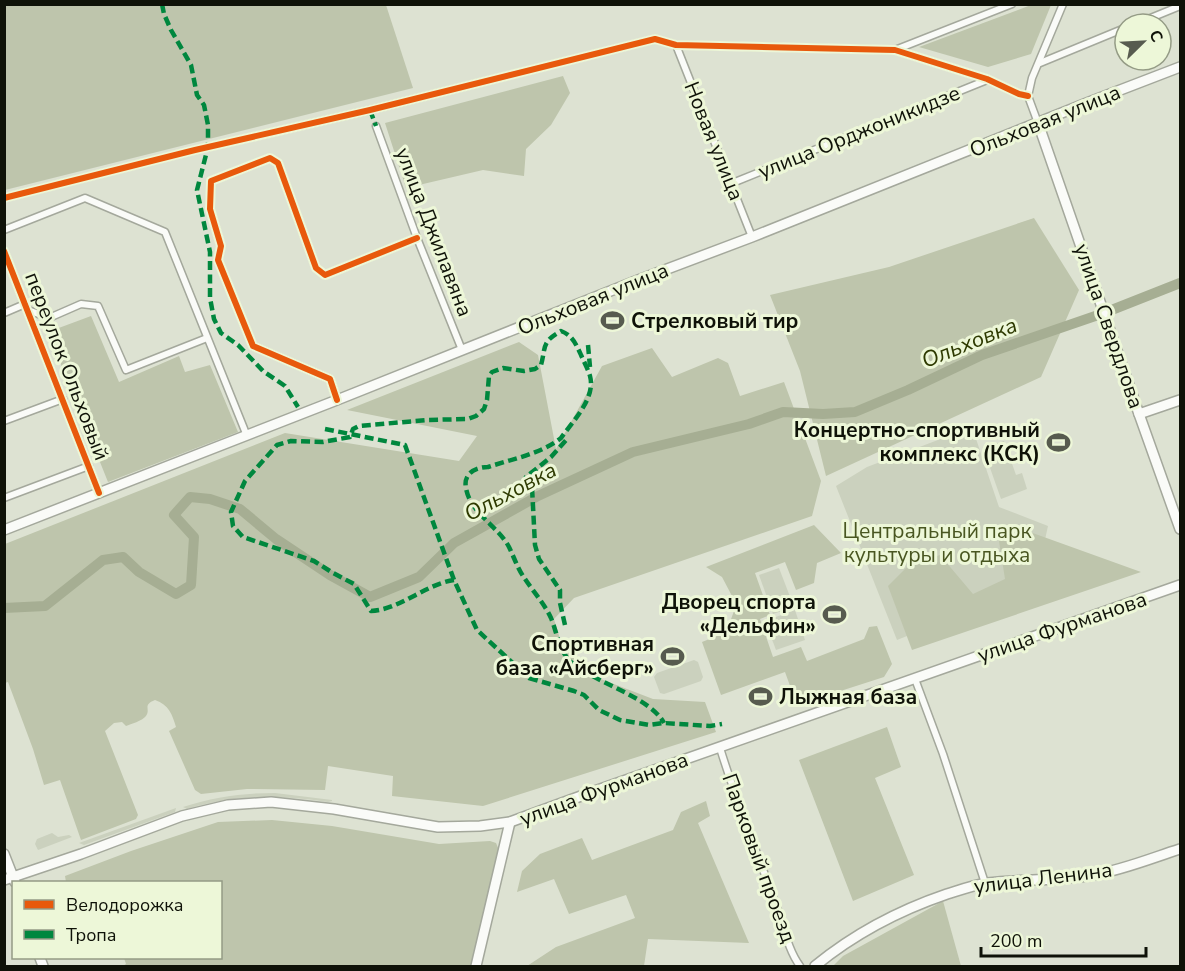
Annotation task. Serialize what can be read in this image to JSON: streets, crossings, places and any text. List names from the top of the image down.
{
  "streets": {
    "main road": [
      "Ольховая улица",
      "улица Свердлова",
      "улица Фурманова",
      "улица Ленина"
    ],
    "street": [
      "улица Орджоникидзе",
      "Новая улица",
      "улица Джилавяна",
      "переулок Ольховый",
      "Парковый проезд"
    ]
  },
  "crossings": [
    ["Ольховая улица", "Новая улица"],
    ["Ольховая улица", "улица Джилавяна"],
    ["Ольховая улица", "улица Свердлова"],
    ["Ольховая улица", "переулок Ольховый"],
    ["улица Орджоникидзе", "Новая улица"],
    ["улица Фурманова", "Парковый проезд"]
  ],
  "water": ["Ольховка"],
  "parks": ["Центральный парк культуры и отдыха"],
  "places": {
    "sports": [
      "Стрелковый тир",
      "Концертно-спортивный комплекс (КСК)",
      "Дворец спорта «Дельфин»",
      "Спортивная база «Айсберг»",
      "Лыжная база"
    ]
  },
  "legend": ["Велодорожка", "Тропа"],
  "scale_bar": "200 m",
  "north": "top right"
}
